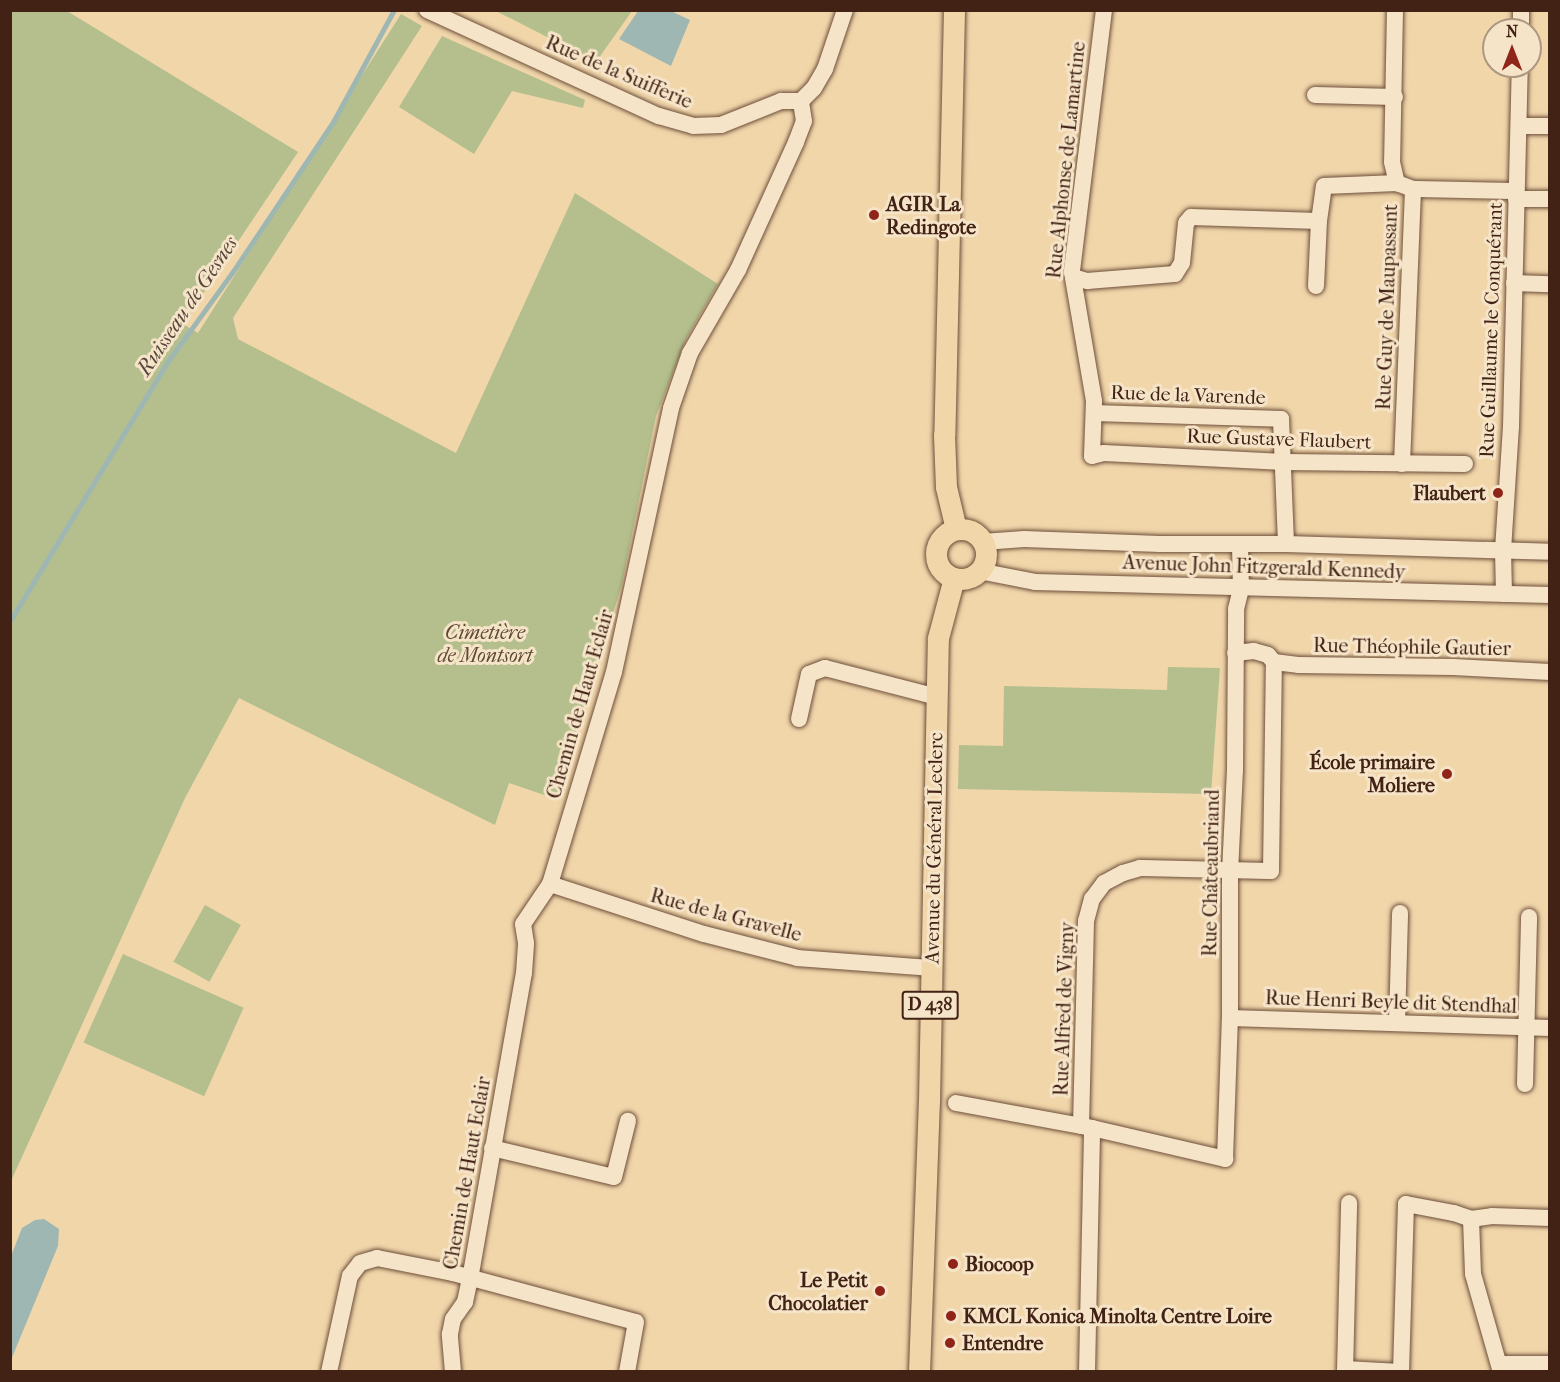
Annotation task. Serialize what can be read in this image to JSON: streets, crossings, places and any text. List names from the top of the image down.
{
  "streets": {
    "main road": ["Avenue du Général Leclerc", "D 438"],
    "street": [
      "Rue de la Suifferie",
      "Rue Alphonse de Lamartine",
      "Rue Guy de Maupassant",
      "Rue Guillaume le Conquérant",
      "Rue de la Varende",
      "Rue Gustave Flaubert",
      "Avenue John Fitzgerald Kennedy",
      "Rue Théophile Gautier",
      "Chemin de Haut Eclair",
      "Rue Châteaubriand",
      "Rue de la Gravelle",
      "Rue Henri Beyle dit Stendhal",
      "Rue Alfred de Vigny"
    ]
  },
  "crossings": [
    ["Rue de la Suifferie", "Chemin de Haut Eclair"],
    ["Rue Alphonse de Lamartine", "Rue de la Varende"],
    ["Rue Alphonse de Lamartine", "Rue Gustave Flaubert"],
    ["Rue Guy de Maupassant", "Rue Gustave Flaubert"],
    ["Rue Guillaume le Conquérant", "Avenue John Fitzgerald Kennedy"],
    ["Rue de la Varende", "Rue Gustave Flaubert"],
    ["Avenue John Fitzgerald Kennedy", "Avenue du Général Leclerc"],
    ["Avenue John Fitzgerald Kennedy", "Rue Châteaubriand"],
    ["Rue Théophile Gautier", "Rue Châteaubriand"],
    ["Rue Théophile Gautier", "Rue Alfred de Vigny"],
    ["Chemin de Haut Eclair", "Rue de la Gravelle"],
    ["Avenue du Général Leclerc", "Rue de la Gravelle"],
    ["Rue Châteaubriand", "Rue Henri Beyle dit Stendhal"],
    ["Rue Châteaubriand", "Rue Alfred de Vigny"]
  ],
  "water": ["Ruisseau de Gesnes"],
  "parks": ["Cimetière de Montsort"],
  "places": [
    "AGIR La Redingote",
    "Flaubert",
    "École primaire Moliere",
    "Biocoop",
    "Le Petit Chocolatier",
    "KMCL Konica Minolta Centre Loire",
    "Entendre"
  ],
  "north": "top"
}
